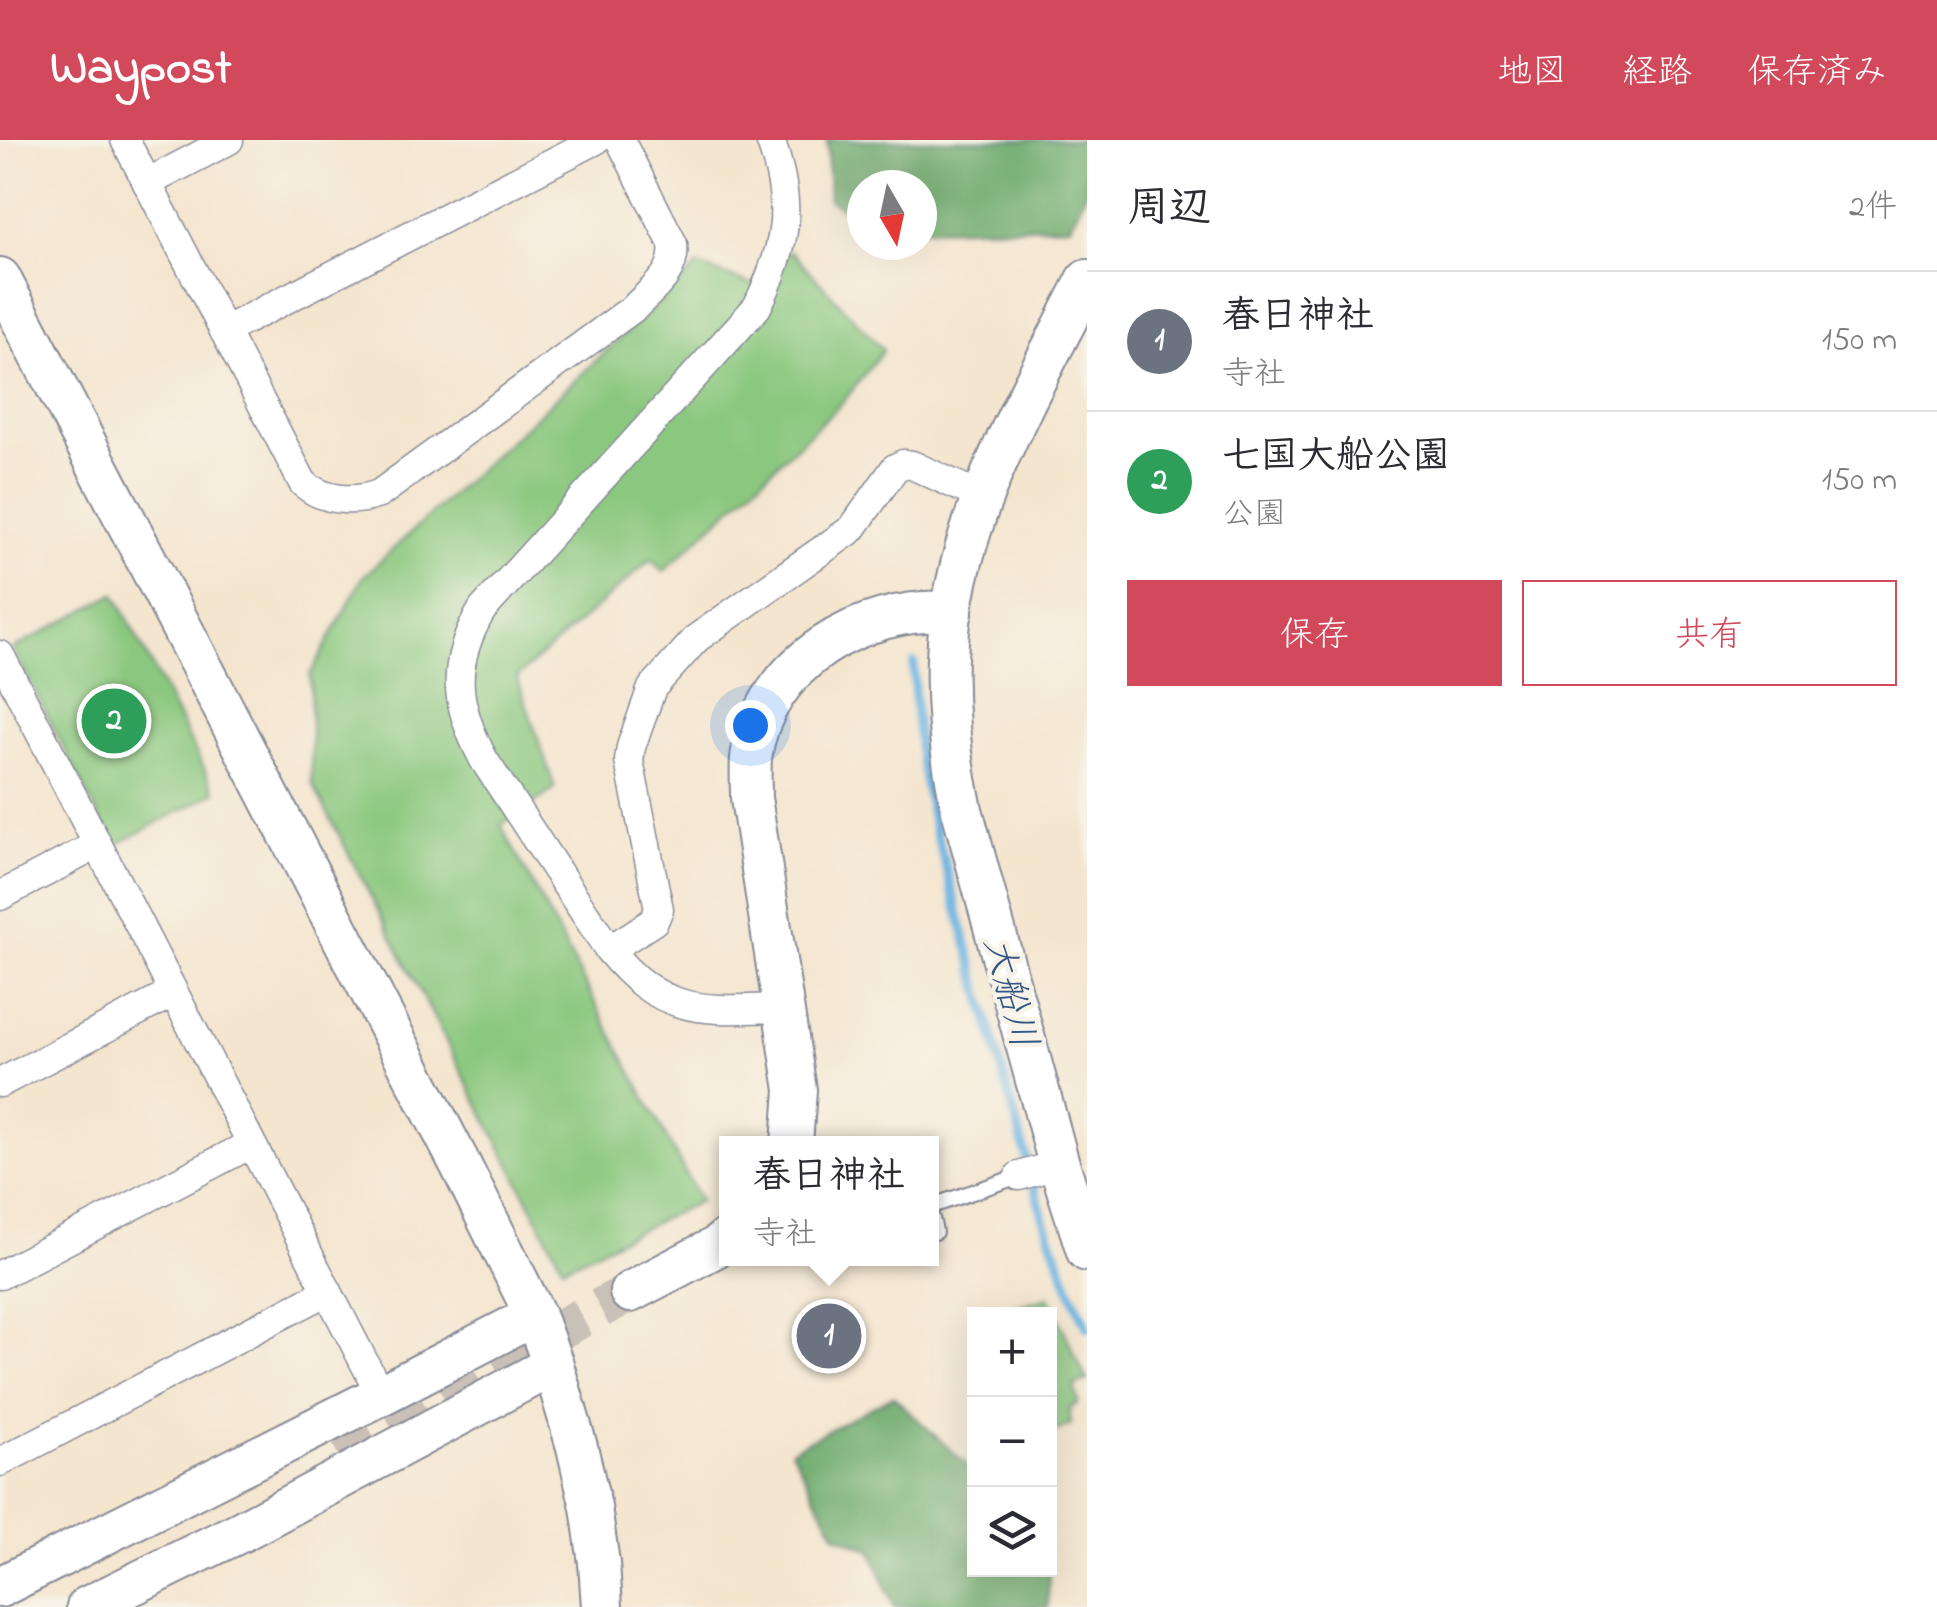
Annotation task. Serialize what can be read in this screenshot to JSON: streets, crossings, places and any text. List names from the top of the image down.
{
  "water": ["大船川"],
  "north": "bottom",
  "page": {
    "header": "Waypost",
    "nav": ["地図", "経路", "保存済み"],
    "heading": ["周辺", "2件"],
    "list": [
      {
        "mark": "1",
        "name": "春日神社",
        "note": "寺社",
        "value": "150 m"
      },
      {
        "mark": "2",
        "name": "七国大船公園",
        "note": "公園",
        "value": "150 m"
      }
    ],
    "buttons": ["保存", "共有"],
    "pins": ["2", "1"],
    "popup": ["春日神社", "寺社"],
    "map_buttons": ["+", "−"]
  }
}
